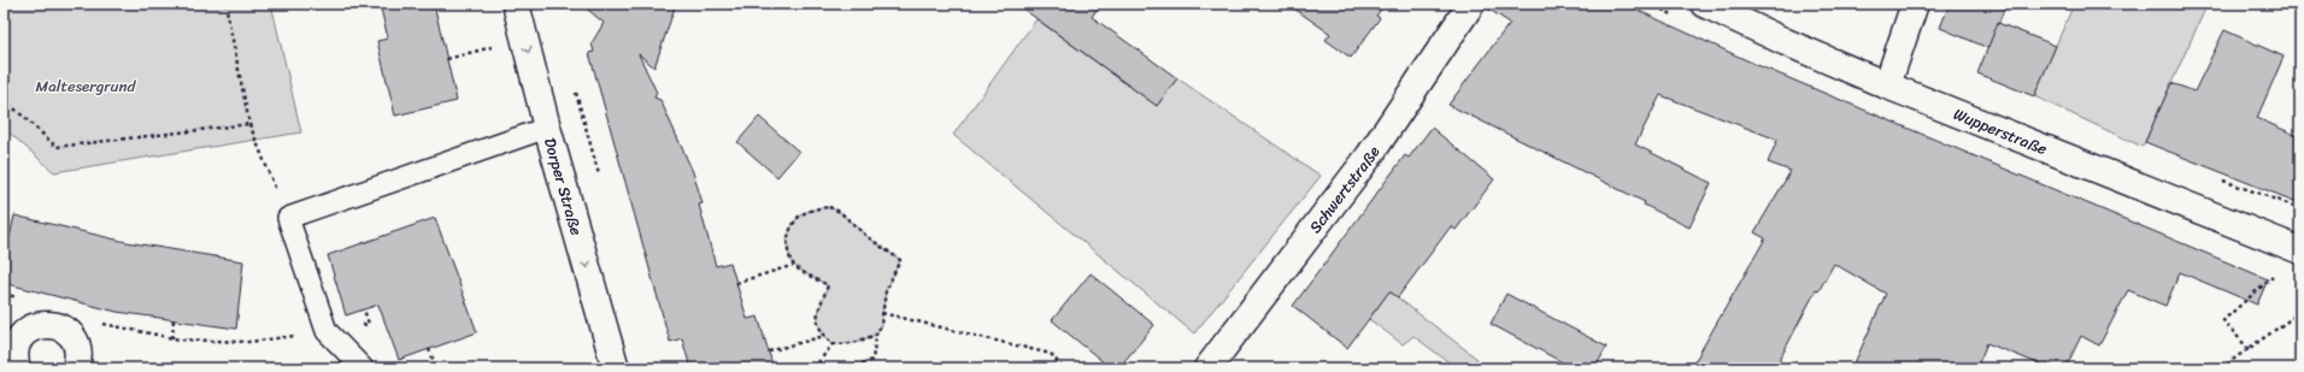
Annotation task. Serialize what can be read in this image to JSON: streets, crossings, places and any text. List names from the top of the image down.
{
  "streets": {
    "street": ["Wupperstraße", "Dorper Straße", "Schwertstraße"]
  },
  "one_way": ["Dorper Straße"],
  "parks": ["Maltesergrund"]
}
